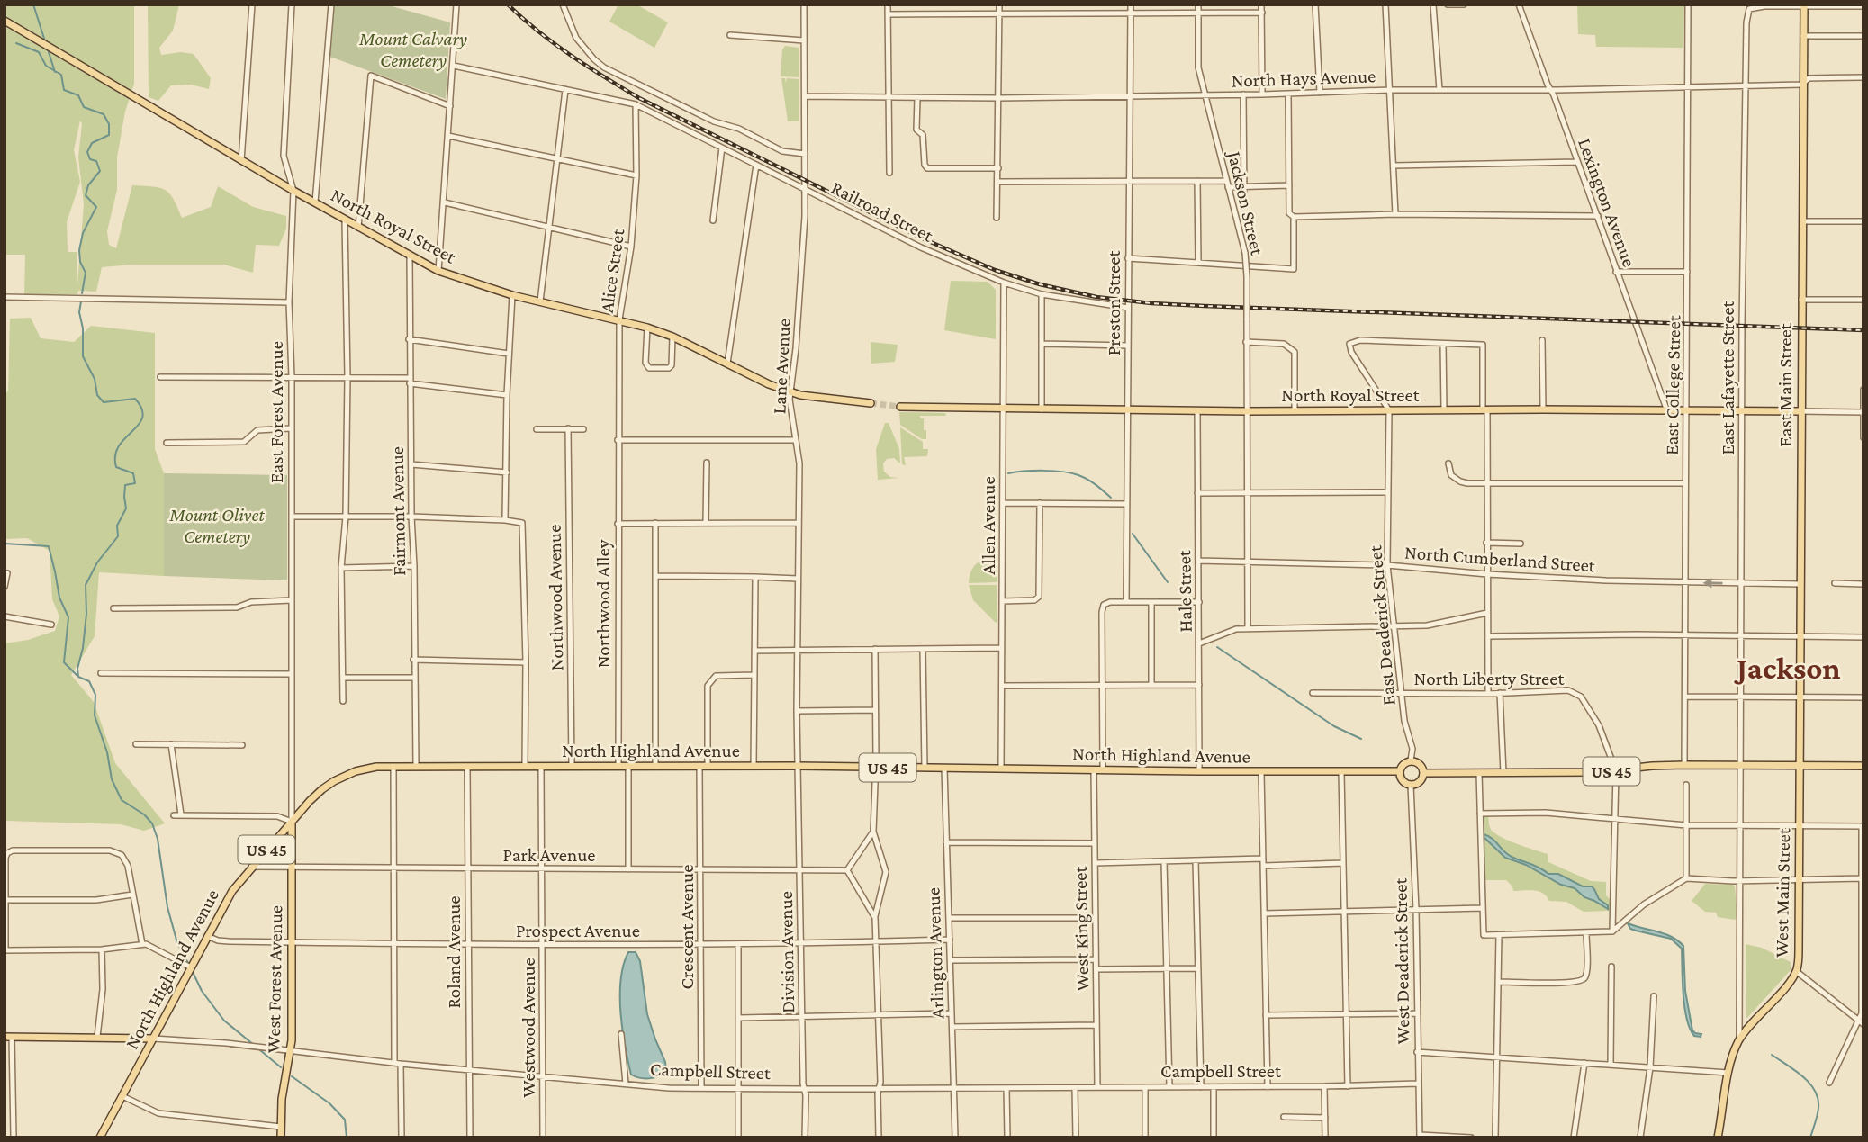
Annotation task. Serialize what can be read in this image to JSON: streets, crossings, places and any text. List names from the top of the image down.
{
  "streets": {
    "main road": [
      "North Royal Street",
      "East Main Street",
      "North Highland Avenue",
      "US 45",
      "West Main Street",
      "West Forest Avenue",
      "Campbell Street"
    ],
    "street": [
      "North Hays Avenue",
      "Lexington Avenue",
      "Jackson Street",
      "Railroad Street",
      "Alice Street",
      "Preston Street",
      "Lane Avenue",
      "East Lafayette Street",
      "East College Street",
      "East Forest Avenue",
      "Fairmont Avenue",
      "Allen Avenue",
      "North Cumberland Street",
      "Hale Street",
      "Northwood Avenue",
      "Northwood Alley",
      "East Deaderick Street",
      "North Liberty Street",
      "Park Avenue",
      "Crescent Avenue",
      "West King Street",
      "Prospect Avenue",
      "Roland Avenue",
      "Division Avenue",
      "Arlington Avenue",
      "West Deaderick Street",
      "Westwood Avenue"
    ]
  },
  "crossings": [
    ["North Hays Avenue", "Lexington Avenue"],
    ["North Hays Avenue", "Jackson Street"],
    ["North Hays Avenue", "Preston Street"],
    ["North Hays Avenue", "Lane Avenue"],
    ["North Hays Avenue", "East Lafayette Street"],
    ["North Hays Avenue", "East College Street"],
    ["North Hays Avenue", "East Main Street"],
    ["Lexington Avenue", "North Royal Street"],
    ["Jackson Street", "North Royal Street"],
    ["Jackson Street", "North Cumberland Street"],
    ["Railroad Street", "Alice Street"],
    ["Railroad Street", "Preston Street"],
    ["Railroad Street", "Lane Avenue"],
    ["Railroad Street", "Allen Avenue"],
    ["North Royal Street", "Alice Street"],
    ["North Royal Street", "Preston Street"],
    ["North Royal Street", "Lane Avenue"],
    ["North Royal Street", "East Lafayette Street"],
    ["North Royal Street", "East College Street"],
    ["North Royal Street", "East Main Street"],
    ["North Royal Street", "East Forest Avenue"],
    ["North Royal Street", "Fairmont Avenue"],
    ["North Royal Street", "Allen Avenue"],
    ["North Royal Street", "Hale Street"],
    ["North Royal Street", "East Deaderick Street"],
    ["Alice Street", "Northwood Alley"],
    ["Lane Avenue", "North Highland Avenue"],
    ["Lane Avenue", "Division Avenue"],
    ["East Lafayette Street", "North Cumberland Street"],
    ["East Lafayette Street", "US 45"],
    ["East Lafayette Street", "West Main Street"],
    ["East College Street", "North Cumberland Street"],
    ["East College Street", "US 45"],
    ["East Main Street", "North Cumberland Street"],
    ["East Main Street", "US 45"],
    ["East Main Street", "West Main Street"],
    ["East Forest Avenue", "North Highland Avenue"],
    ["East Forest Avenue", "West Forest Avenue"],
    ["Fairmont Avenue", "North Highland Avenue"],
    ["Allen Avenue", "North Highland Avenue"],
    ["North Cumberland Street", "Hale Street"],
    ["North Cumberland Street", "East Deaderick Street"],
    ["Hale Street", "North Highland Avenue"],
    ["Northwood Avenue", "North Highland Avenue"],
    ["Northwood Alley", "North Highland Avenue"],
    ["East Deaderick Street", "North Liberty Street"],
    ["East Deaderick Street", "North Highland Avenue"],
    ["East Deaderick Street", "US 45"],
    ["East Deaderick Street", "West Deaderick Street"],
    ["North Liberty Street", "US 45"],
    ["North Highland Avenue", "US 45"],
    ["North Highland Avenue", "Park Avenue"],
    ["North Highland Avenue", "Crescent Avenue"],
    ["North Highland Avenue", "West King Street"],
    ["North Highland Avenue", "Prospect Avenue"],
    ["North Highland Avenue", "Roland Avenue"],
    ["North Highland Avenue", "Division Avenue"],
    ["North Highland Avenue", "Arlington Avenue"],
    ["North Highland Avenue", "West Deaderick Street"],
    ["North Highland Avenue", "West Forest Avenue"],
    ["North Highland Avenue", "Westwood Avenue"],
    ["North Highland Avenue", "Campbell Street"],
    ["US 45", "West Main Street"],
    ["US 45", "West Deaderick Street"],
    ["Park Avenue", "Crescent Avenue"],
    ["Park Avenue", "Roland Avenue"],
    ["Park Avenue", "Division Avenue"],
    ["Park Avenue", "West Forest Avenue"],
    ["Park Avenue", "Westwood Avenue"],
    ["Crescent Avenue", "Prospect Avenue"],
    ["Crescent Avenue", "Campbell Street"],
    ["West King Street", "Campbell Street"],
    ["Prospect Avenue", "Roland Avenue"],
    ["Prospect Avenue", "Division Avenue"],
    ["Prospect Avenue", "Arlington Avenue"],
    ["Prospect Avenue", "West Forest Avenue"],
    ["Prospect Avenue", "Westwood Avenue"],
    ["Roland Avenue", "Campbell Street"],
    ["Division Avenue", "Campbell Street"],
    ["Arlington Avenue", "Campbell Street"],
    ["West Deaderick Street", "Campbell Street"],
    ["West Forest Avenue", "Campbell Street"],
    ["Westwood Avenue", "Campbell Street"]
  ],
  "districts": ["Jackson"],
  "parks": ["Mount Calvary Cemetery", "Mount Olivet Cemetery"]
}
